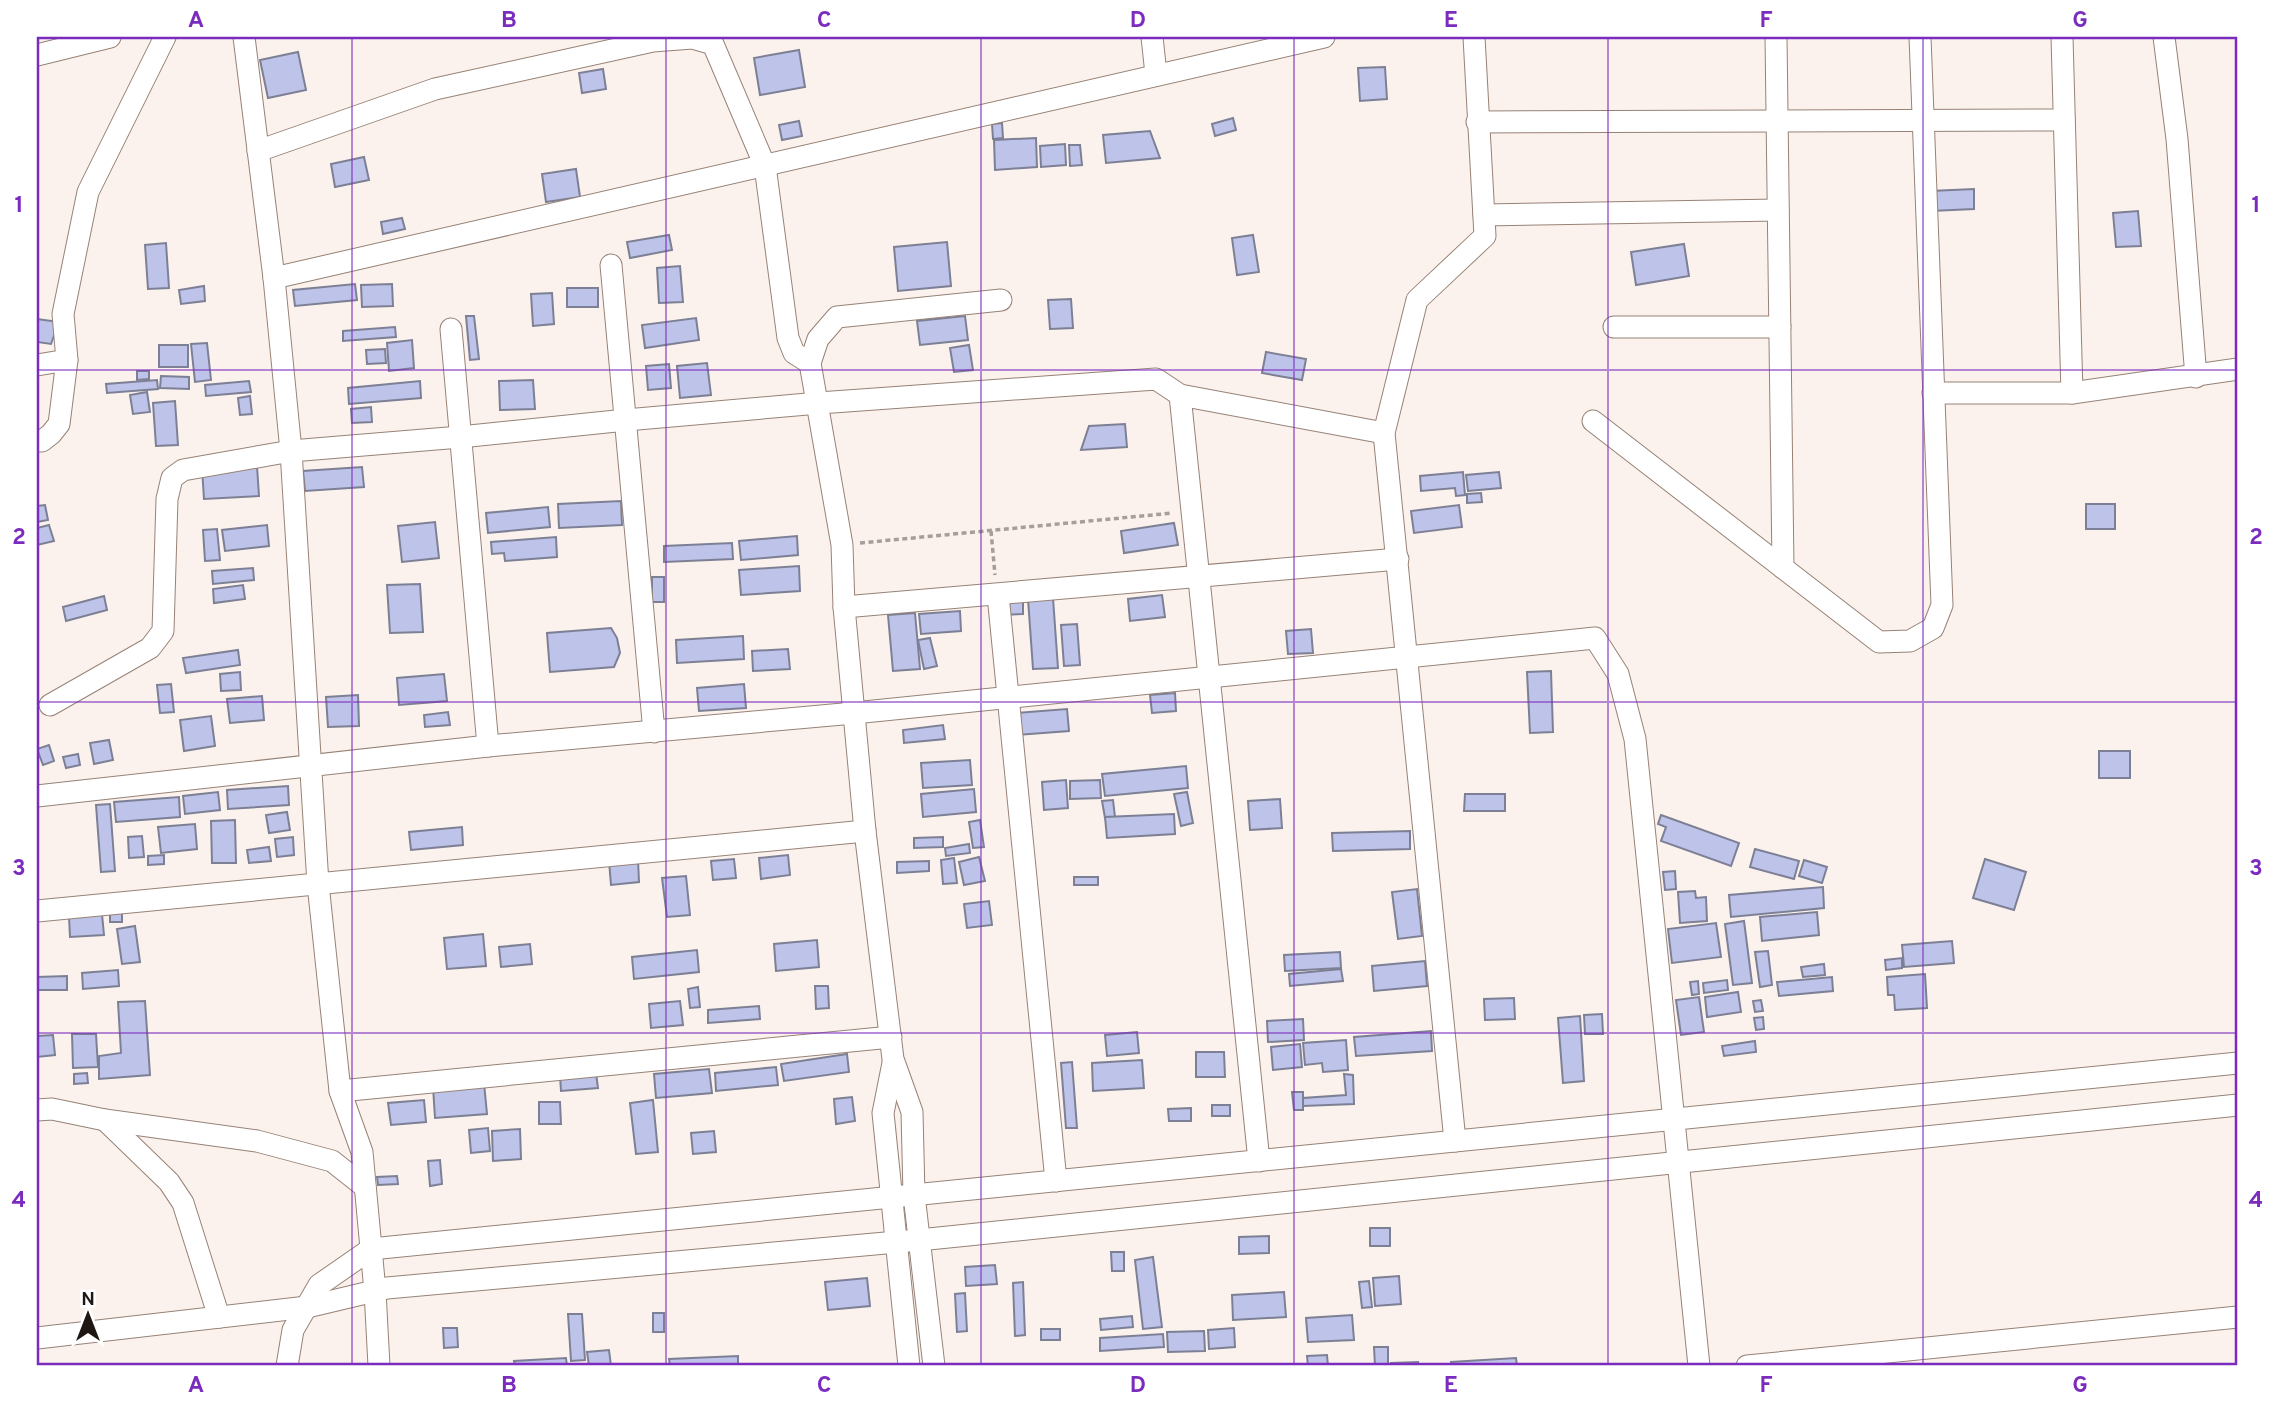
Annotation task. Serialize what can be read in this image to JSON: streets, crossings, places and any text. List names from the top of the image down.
{
  "north": "top",
  "grid": {
    "columns": [
      "A",
      "B",
      "C",
      "D",
      "E",
      "F",
      "G"
    ],
    "rows": [
      "1",
      "2",
      "3",
      "4"
    ]
  }
}
